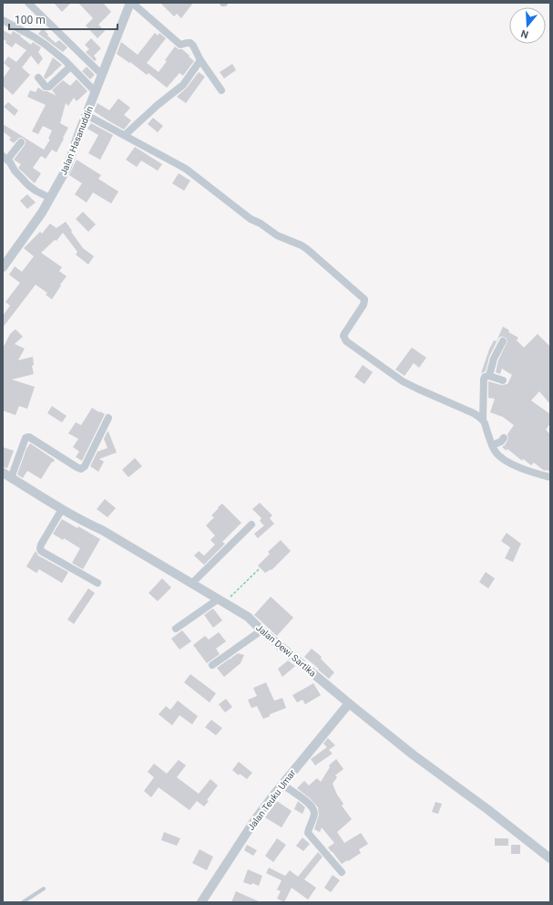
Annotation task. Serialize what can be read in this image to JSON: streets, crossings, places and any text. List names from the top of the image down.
{
  "streets": {
    "street": ["Jalan Hasanuddin", "Jalan Dewi Sartika", "Jalan Teuku Umar"]
  },
  "crossings": [
    ["Jalan Dewi Sartika", "Jalan Teuku Umar"]
  ],
  "scale_bar": "100 m",
  "north": "bottom"
}
